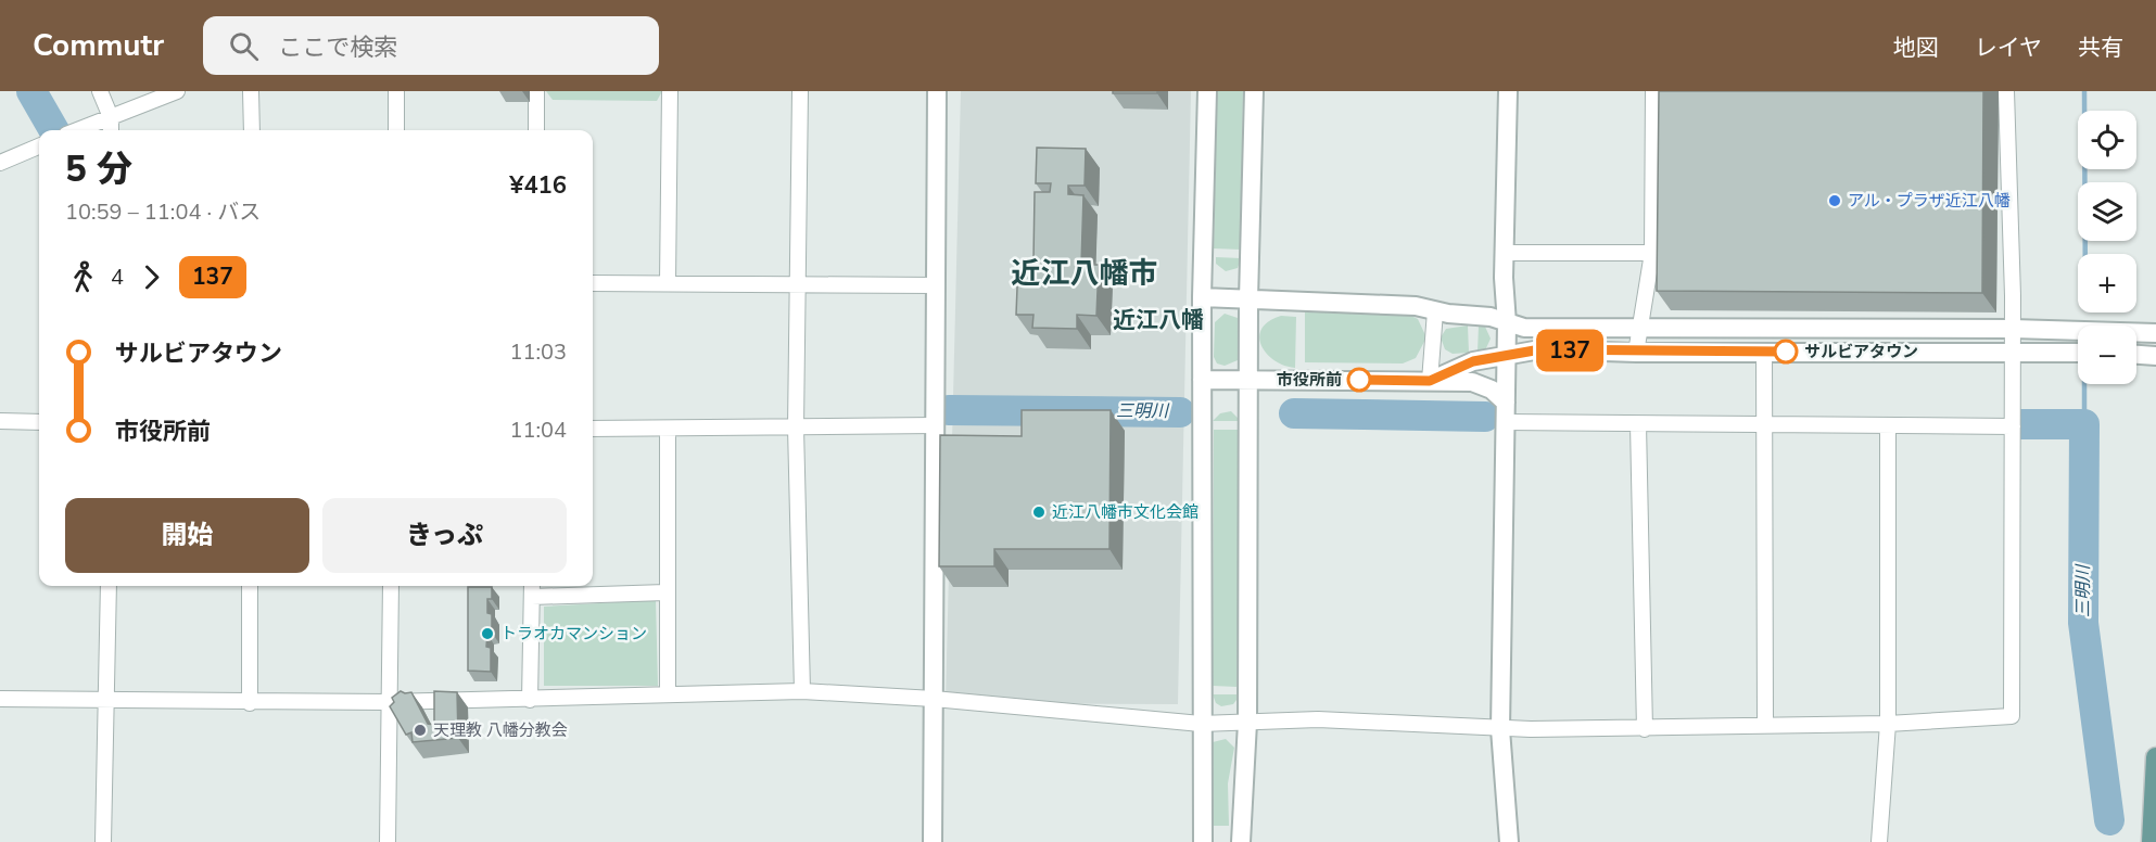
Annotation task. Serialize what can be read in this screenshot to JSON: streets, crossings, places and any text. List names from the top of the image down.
{
  "districts": ["近江八幡市", "近江八幡"],
  "water": ["三明川"],
  "places": [
    "アル・プラザ近江八幡",
    "サルビアタウン",
    "市役所前",
    "近江八幡市文化会館",
    "トラオカマンション",
    "天理教 八幡分教会"
  ],
  "lines": ["bus line 137"],
  "page": {
    "header": "Commutr",
    "search": "ここで検索",
    "nav": ["地図", "レイヤ", "共有"],
    "on_map": "137",
    "map_buttons": ["+", "−"],
    "heading": ["5 分", "10:59 – 11:04 · バス", "¥416"],
    "legs": ["4", "137"],
    "list": [
      {
        "name": "サルビアタウン",
        "value": "11:03"
      },
      {
        "name": "市役所前",
        "value": "11:04"
      }
    ],
    "buttons": ["開始", "きっぷ"]
  }
}
